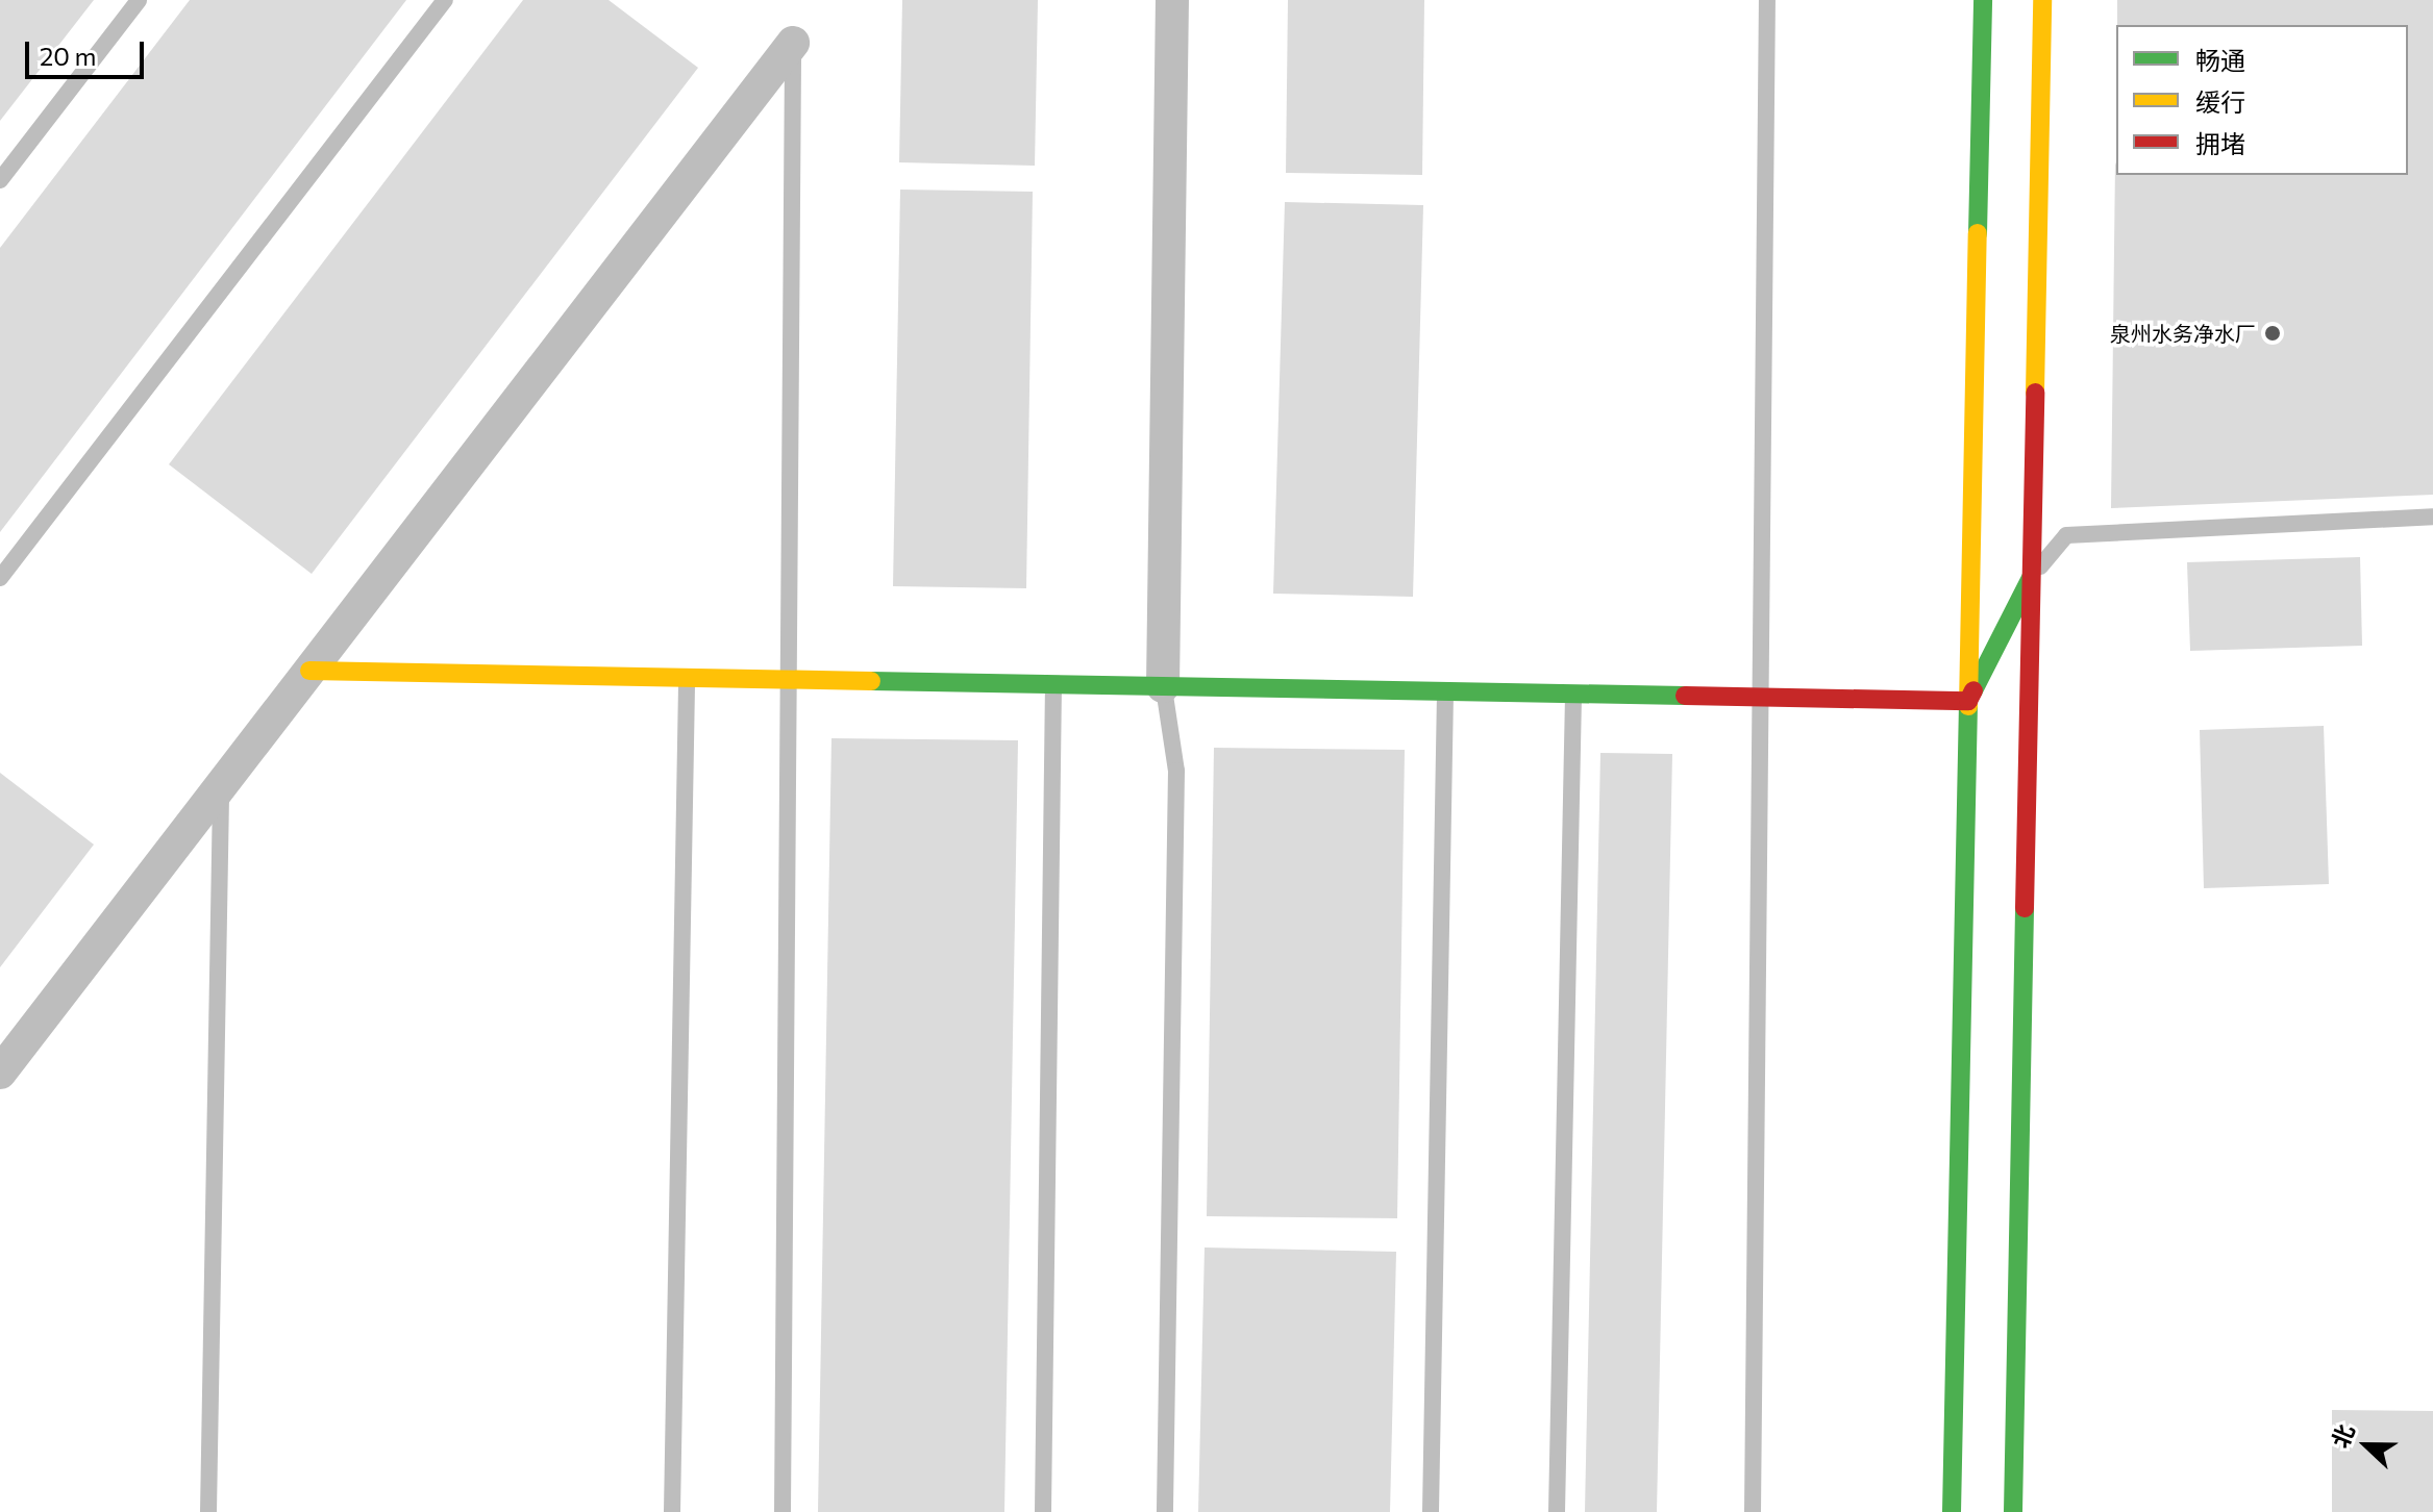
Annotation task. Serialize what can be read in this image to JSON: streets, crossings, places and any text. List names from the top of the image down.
{
  "places": ["泉州水务净水厂"],
  "legend": ["畅通", "缓行", "拥堵"],
  "scale_bar": "20 m",
  "north": "left"
}
